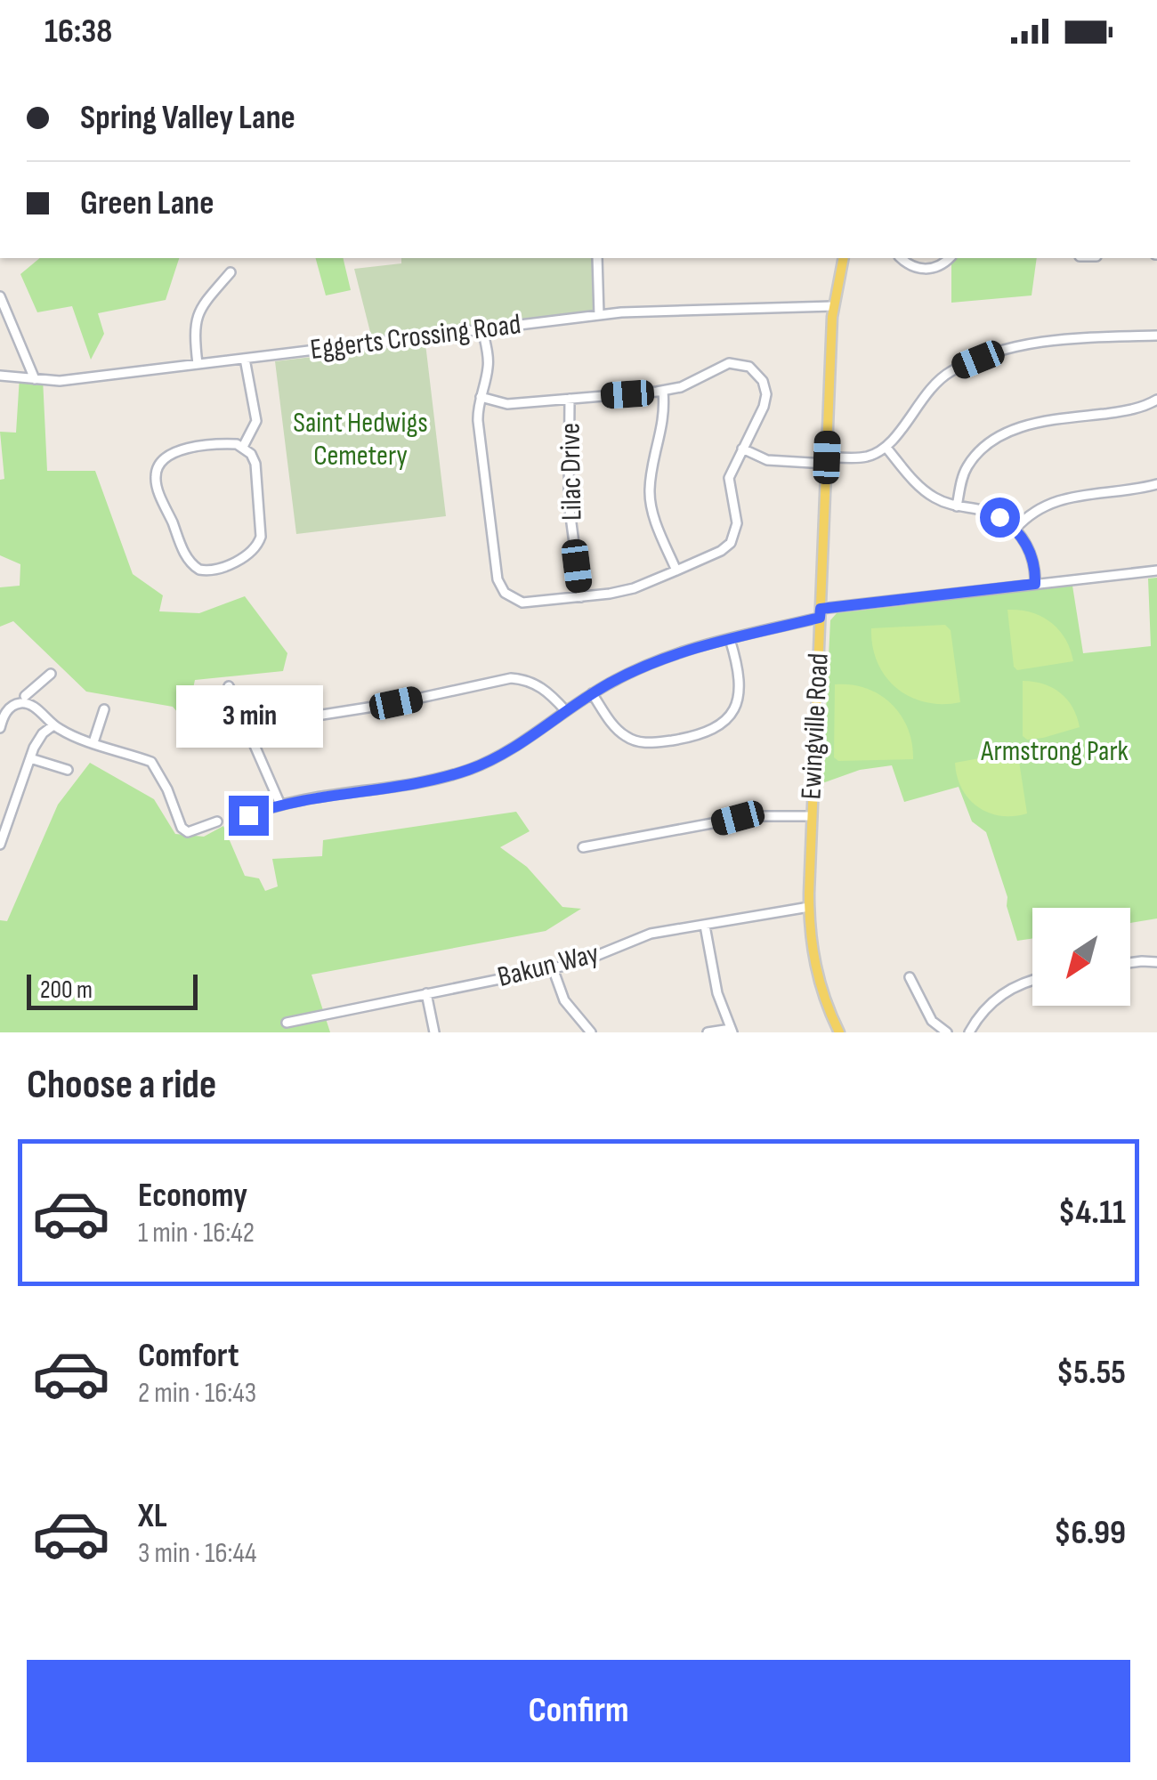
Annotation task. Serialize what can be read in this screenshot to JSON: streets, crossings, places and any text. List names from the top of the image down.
{
  "streets": {
    "main road": ["Ewingville Road"],
    "street": ["Eggerts Crossing Road", "Lilac Drive", "Bakun Way"]
  },
  "crossings": [
    ["Eggerts Crossing Road", "Ewingville Road"],
    ["Ewingville Road", "Bakun Way"]
  ],
  "parks": ["Saint Hedwigs Cemetery", "Armstrong Park"],
  "scale_bar": "200 m",
  "north": "bottom left",
  "page": {
    "status": "16:38",
    "banner": ["Spring Valley Lane", "Green Lane"],
    "bubble": "3 min",
    "scale": "200 m",
    "heading": "Choose a ride",
    "list": [
      {
        "name": "Economy",
        "note": "1 min · 16:42",
        "value": "$4.11"
      },
      {
        "name": "Comfort",
        "note": "2 min · 16:43",
        "value": "$5.55"
      },
      {
        "name": "XL",
        "note": "3 min · 16:44",
        "value": "$6.99"
      }
    ],
    "buttons": "Confirm"
  }
}
